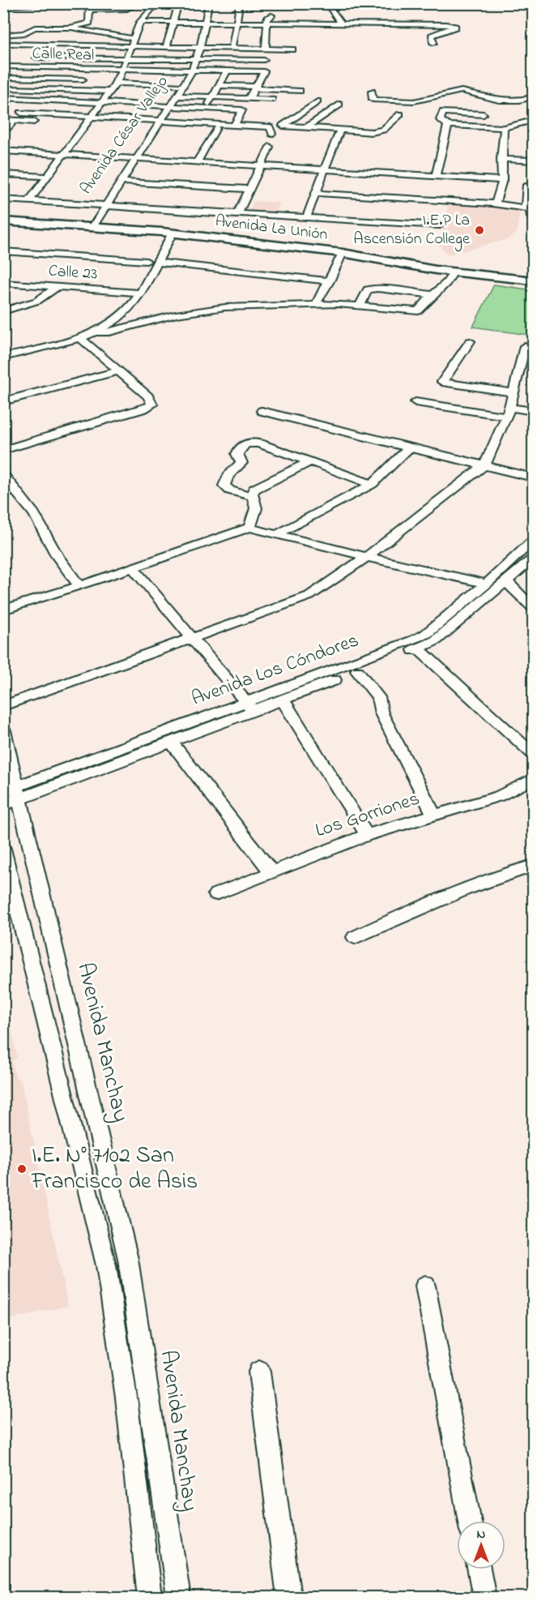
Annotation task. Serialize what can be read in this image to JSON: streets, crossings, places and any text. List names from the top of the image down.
{
  "streets": {
    "main road": ["Avenida La Unión"],
    "street": [
      "Calle Real",
      "Avenida César Vallejo",
      "Calle 23",
      "Avenida Los Cóndores",
      "Los Gorriones",
      "Avenida Manchay"
    ]
  },
  "crossings": [
    ["Calle Real", "Avenida César Vallejo"],
    ["Avenida César Vallejo", "Avenida La Unión"],
    ["Avenida Los Cóndores", "Avenida Manchay"]
  ],
  "places": ["I.E.P La Ascensión College", "I.E. N° 7102 San Francisco de Asis"],
  "north": "top"
}
